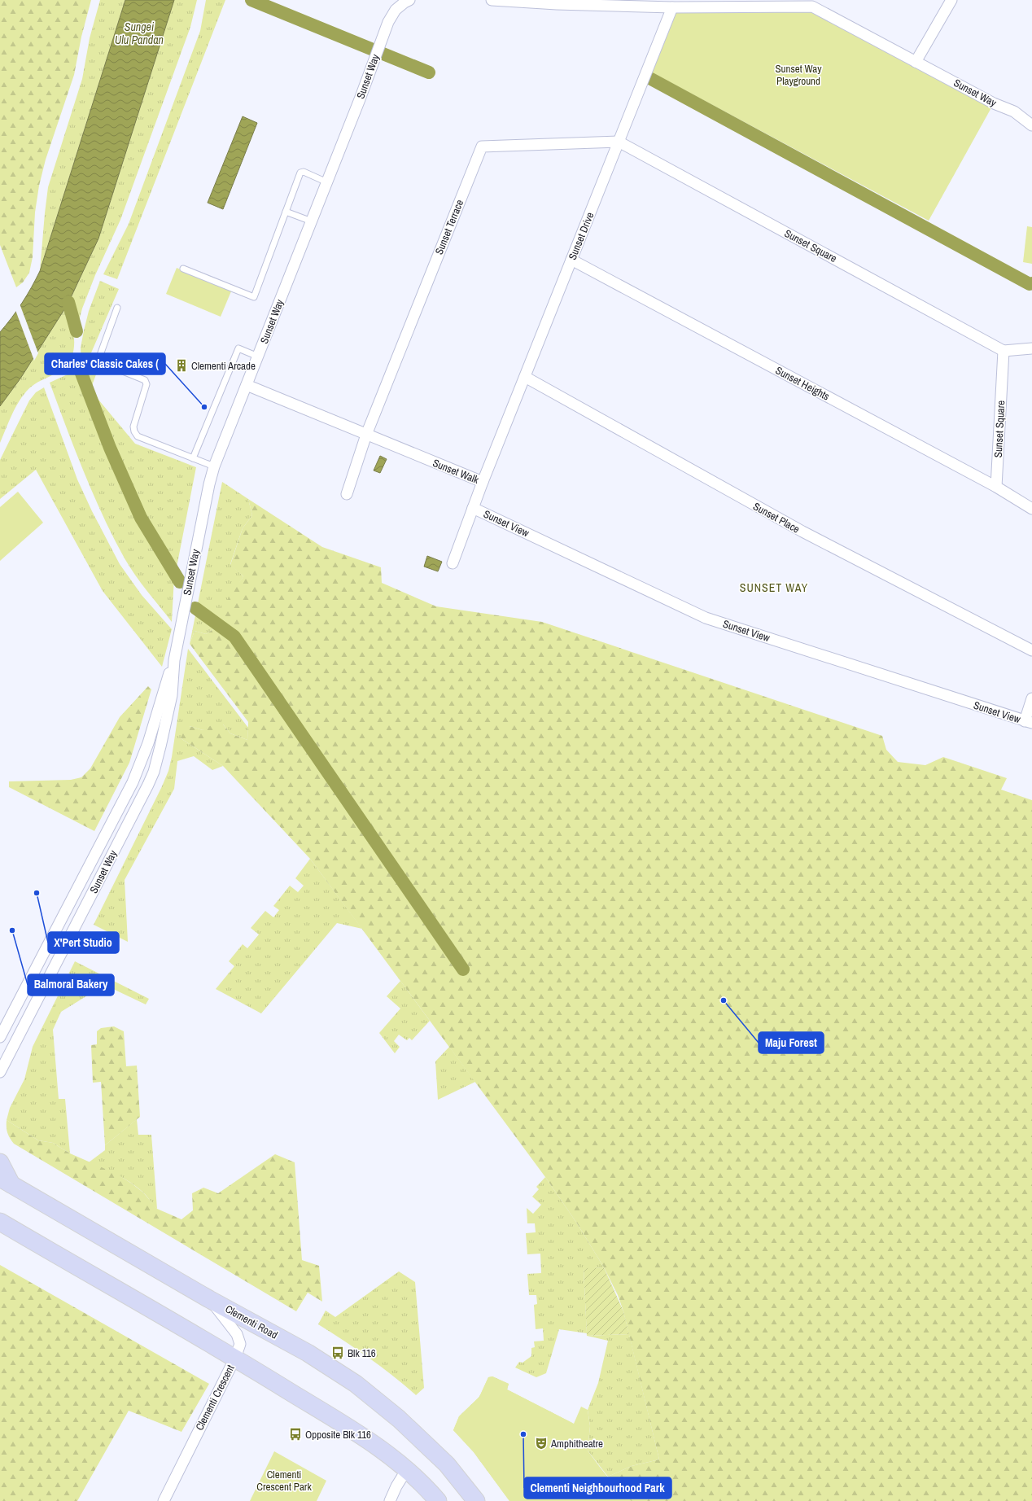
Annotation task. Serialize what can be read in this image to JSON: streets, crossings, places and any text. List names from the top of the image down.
{
  "streets": {
    "main road": ["Clementi Road"],
    "street": [
      "Sunset Way",
      "Sunset Terrace",
      "Sunset Drive",
      "Sunset Square",
      "Sunset Heights",
      "Sunset Walk",
      "Sunset Place",
      "Sunset View",
      "Clementi Crescent"
    ]
  },
  "crossings": [
    ["Sunset Way", "Sunset Walk"],
    ["Sunset Terrace", "Sunset Drive"],
    ["Sunset Terrace", "Sunset Square"],
    ["Sunset Terrace", "Sunset Walk"],
    ["Sunset Drive", "Sunset Square"],
    ["Sunset Drive", "Sunset Heights"],
    ["Sunset Drive", "Sunset Walk"],
    ["Sunset Drive", "Sunset Place"],
    ["Sunset Square", "Sunset Heights"],
    ["Sunset Walk", "Sunset View"],
    ["Clementi Road", "Clementi Crescent"]
  ],
  "districts": ["SUNSET WAY"],
  "water": ["Sungei Ulu Pandan"],
  "parks": ["Sunset Way Playground", "Clementi Crescent Park"],
  "places": {
    "building": ["Clementi Arcade"],
    "other": [
      "Charles' Classic Cakes (",
      "X'Pert Studio",
      "Balmoral Bakery",
      "Maju Forest",
      "Clementi Neighbourhood Park"
    ],
    "bus stop": ["Blk 116", "Opposite Blk 116"],
    "theatre": ["Amphitheatre"]
  }
}
